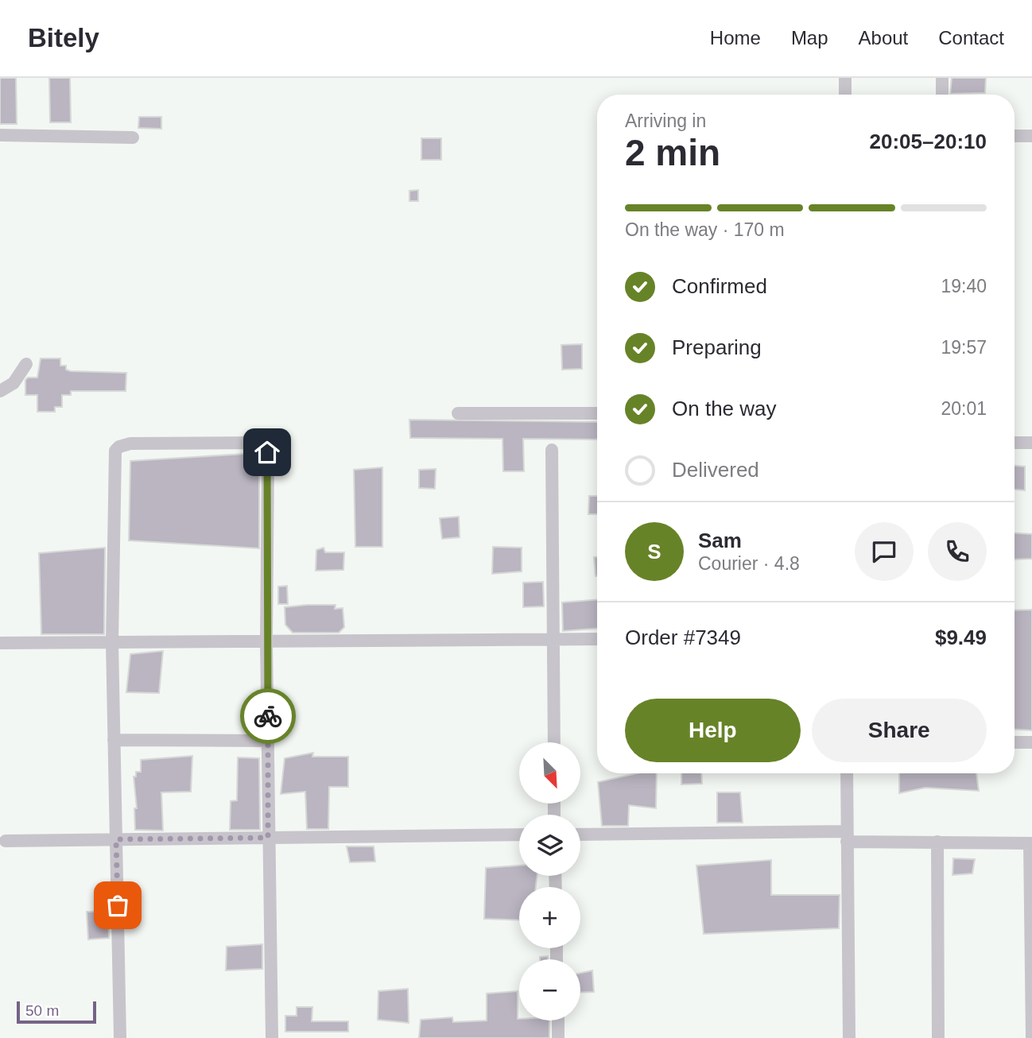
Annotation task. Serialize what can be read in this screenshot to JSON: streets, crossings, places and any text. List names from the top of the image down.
{
  "scale_bar": "50 m",
  "north": "bottom right",
  "page": {
    "header": "Bitely",
    "nav": [
      "Home",
      "Map",
      "About",
      "Contact"
    ],
    "heading": ["2 min", "Arriving in", "20:05–20:10"],
    "panel": [
      "Sam",
      "Courier · 4.8",
      "Order #7349",
      "$9.49"
    ],
    "bar": "On the way · 170 m",
    "list": [
      ["Confirmed", "19:40"],
      ["Preparing", "19:57"],
      ["On the way", "20:01"],
      "Delivered"
    ],
    "round": "S",
    "buttons": ["Help", "Share"],
    "map_buttons": ["+", "−"],
    "scale": "50 m"
  }
}
